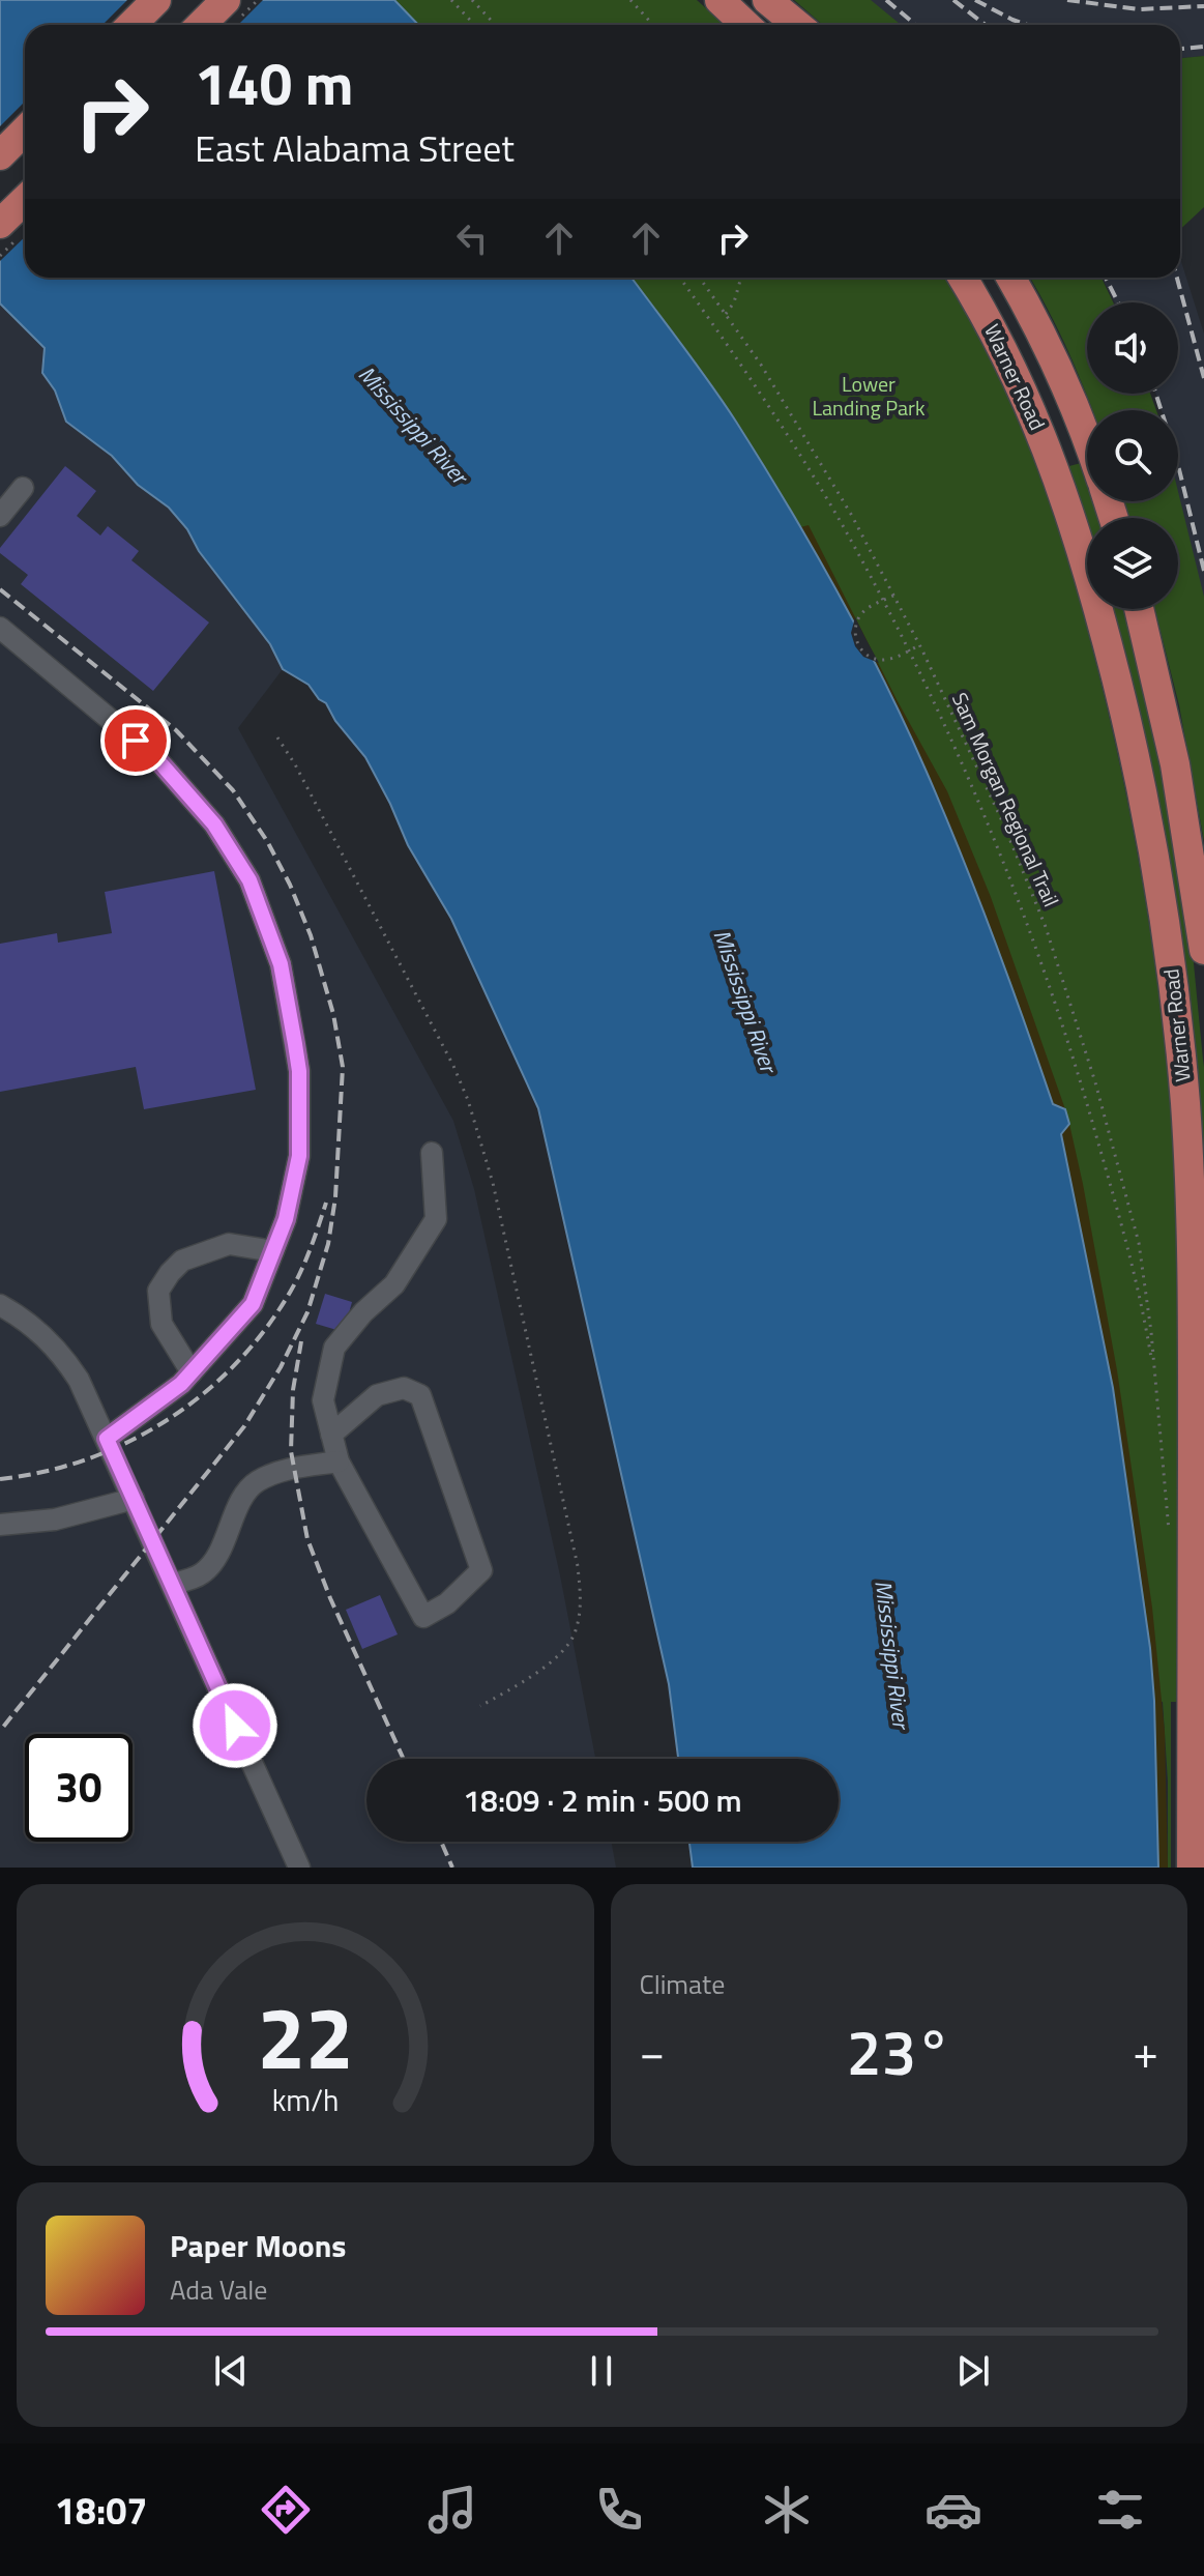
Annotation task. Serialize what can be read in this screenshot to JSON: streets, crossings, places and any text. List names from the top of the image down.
{
  "streets": {
    "highway": ["Warner Road"],
    "path": ["Sam Morgan Regional Trail"]
  },
  "water": ["Mississippi River"],
  "parks": ["Lower Landing Park"],
  "page": {
    "turn": ["140 m", "East Alabama Street"],
    "limit": "30",
    "trip": "18:09 · 2 min · 500 m",
    "tile": "Climate",
    "heat": ["−", "23°", "+"],
    "song": ["Paper Moons", "Ada Vale"],
    "tabs": "18:07",
    "gauge": ["22", "km/h"]
  }
}
